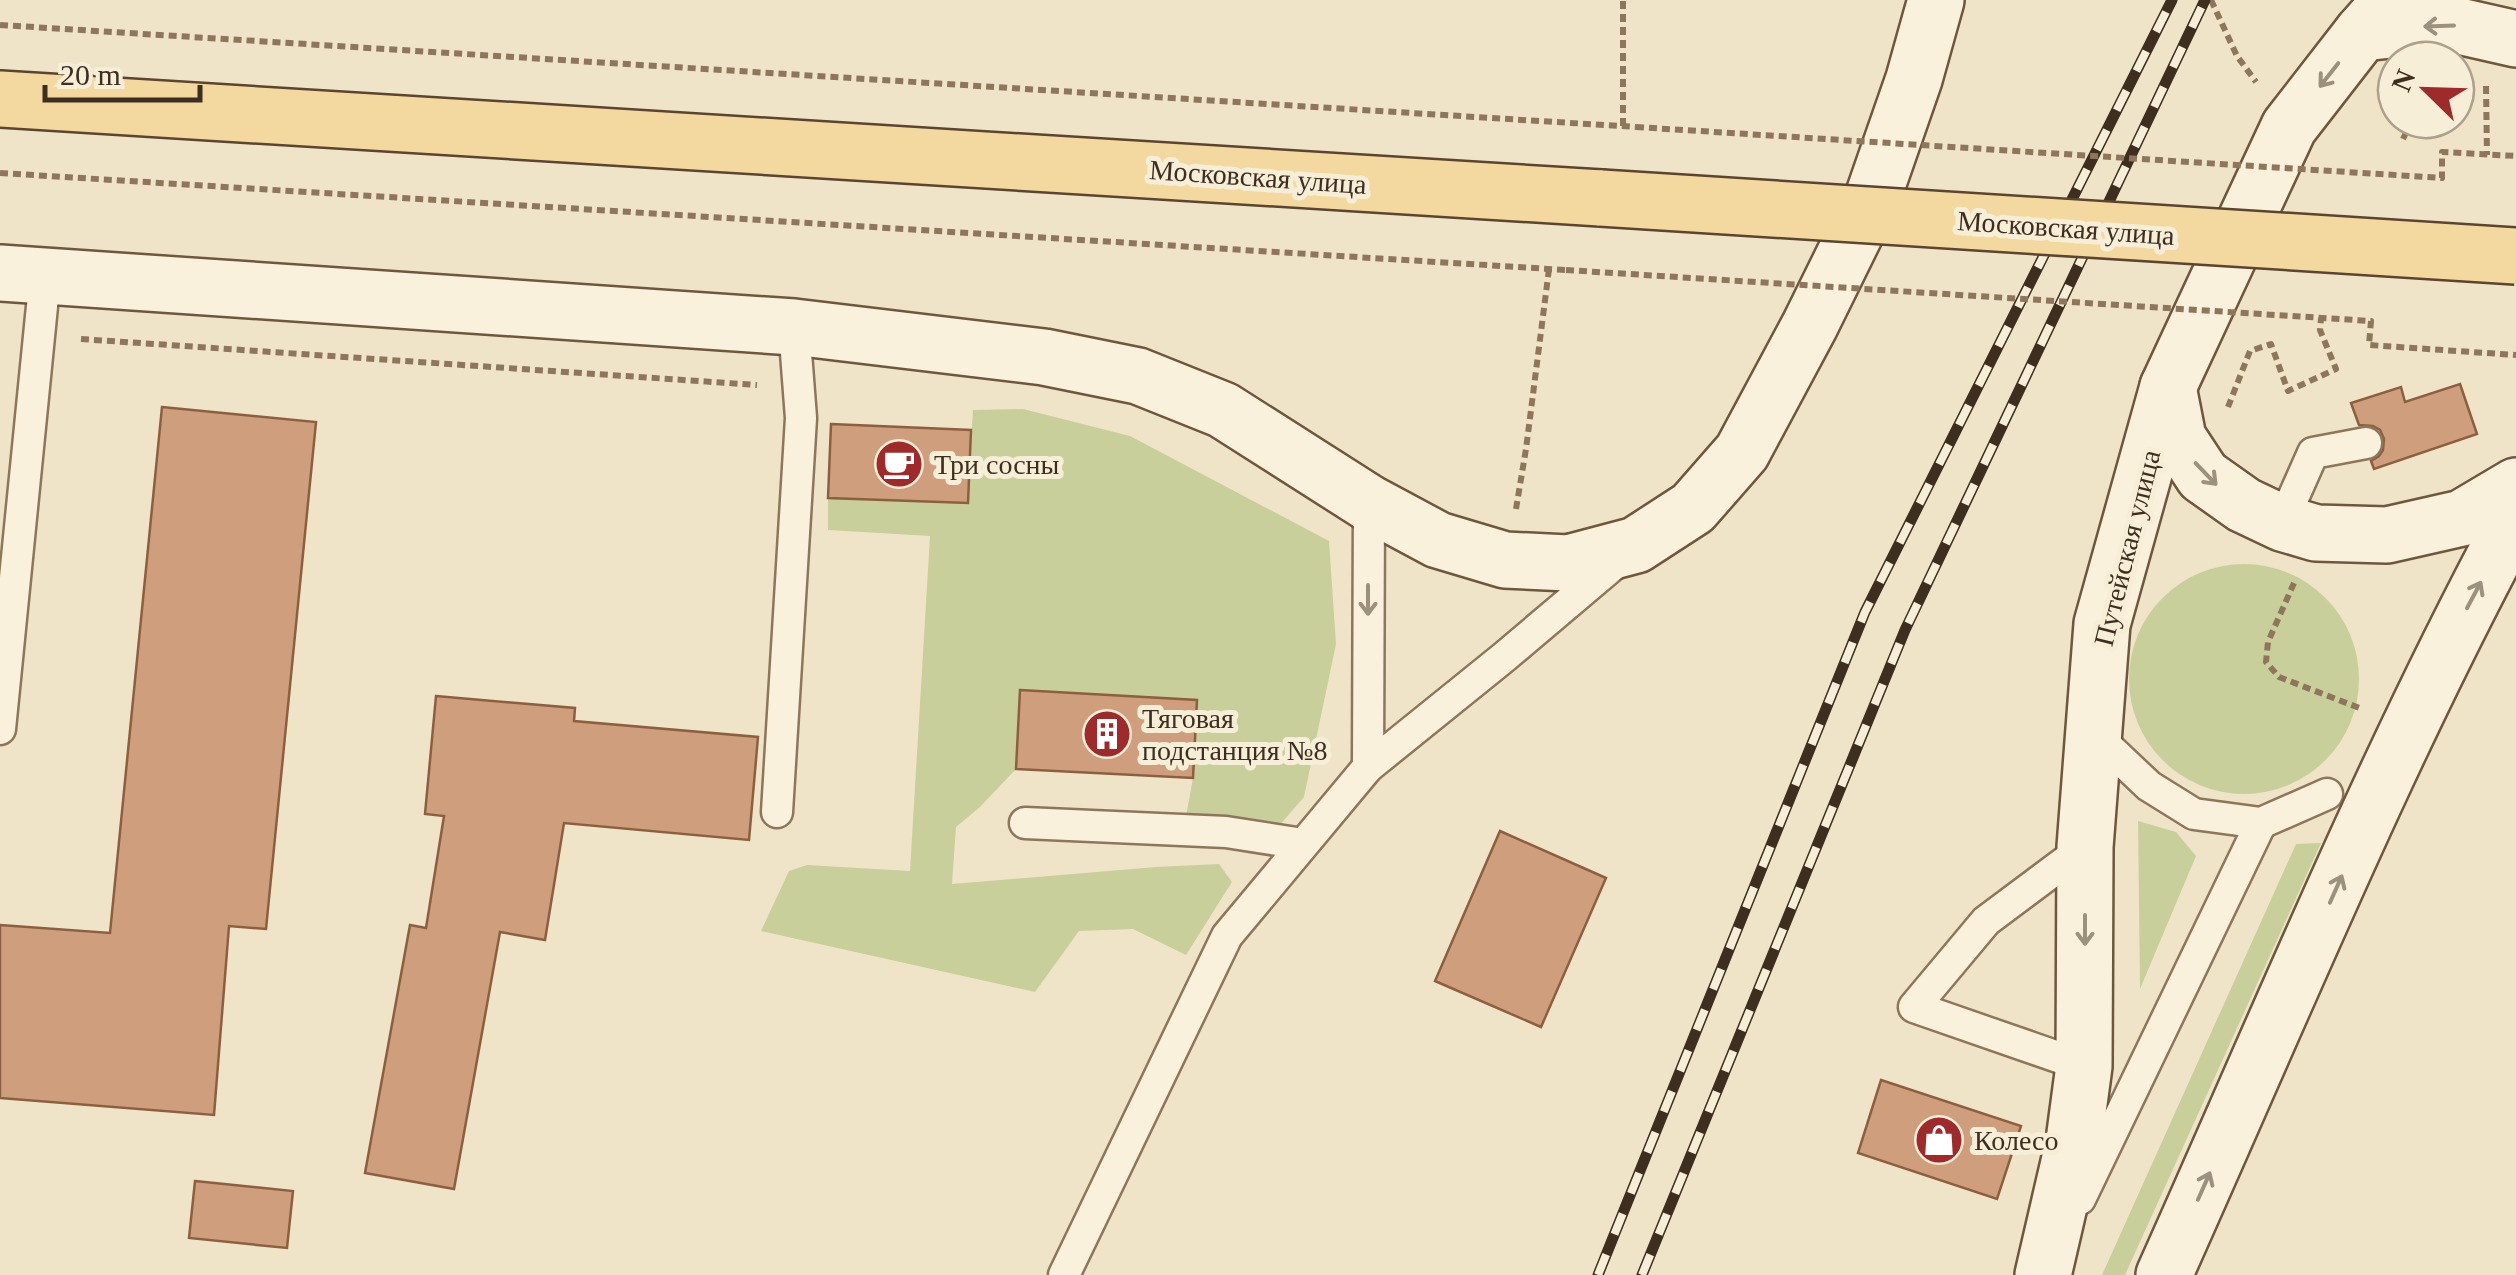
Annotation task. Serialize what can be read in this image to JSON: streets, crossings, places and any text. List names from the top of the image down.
{
  "streets": {
    "main road": ["Московская улица", "Путейская улица"]
  },
  "places": {
    "cafe": ["Три сосны"],
    "building": ["Тяговая подстанция №8"],
    "shop": ["Колесо"]
  },
  "scale_bar": "20 m",
  "north": "top left"
}
